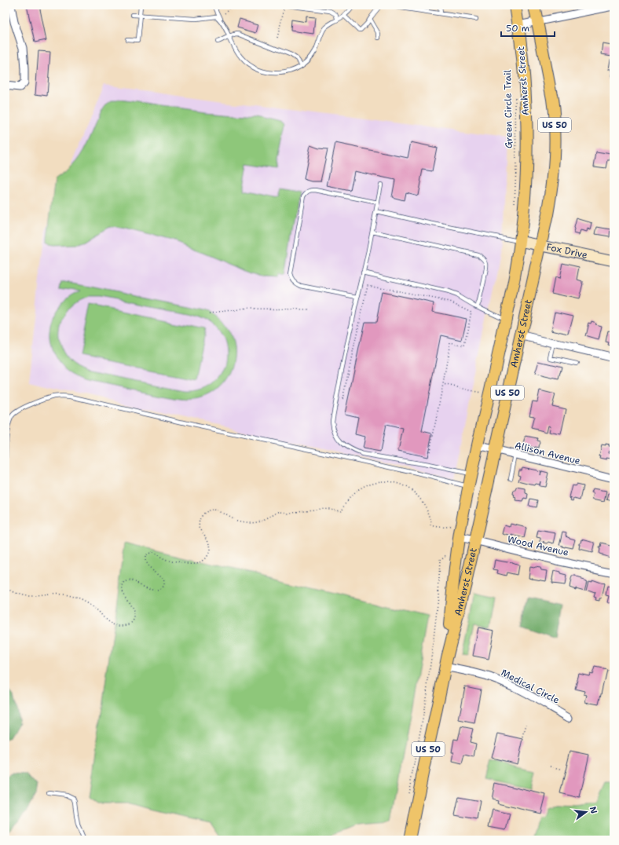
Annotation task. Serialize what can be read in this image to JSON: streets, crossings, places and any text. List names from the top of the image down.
{
  "streets": {
    "main road": ["Amherst Street", "US 50", "Fox Drive"],
    "street": ["Allison Avenue", "Wood Avenue", "Medical Circle"],
    "path": ["Green Circle Trail"]
  },
  "crossings": [
    ["Amherst Street", "Fox Drive"],
    ["Amherst Street", "Allison Avenue"],
    ["Amherst Street", "Wood Avenue"],
    ["Amherst Street", "Medical Circle"]
  ],
  "scale_bar": "50 m",
  "north": "right"
}
